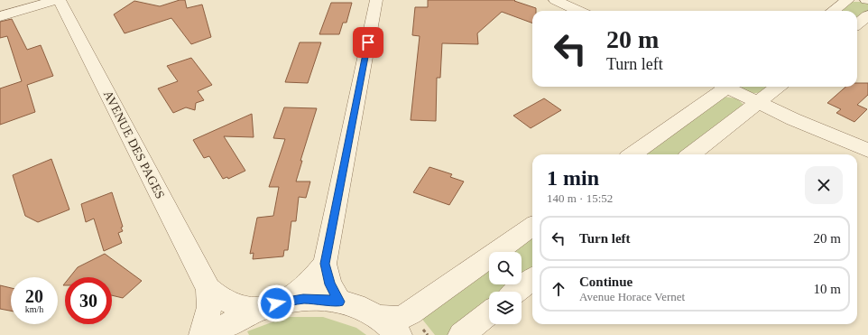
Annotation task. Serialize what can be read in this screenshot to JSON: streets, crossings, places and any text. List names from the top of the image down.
{
  "streets": {
    "street": ["AVENUE DES PAGES"]
  },
  "page": {
    "turn": ["20 m", "Turn left"],
    "heading": ["1 min", "140 m · 15:52"],
    "list": [
      {
        "name": "Turn left",
        "value": "20 m"
      },
      {
        "name": "Continue",
        "note": "Avenue Horace Vernet",
        "value": "10 m"
      }
    ],
    "speed": "20 km/h",
    "limit": "30"
  }
}
